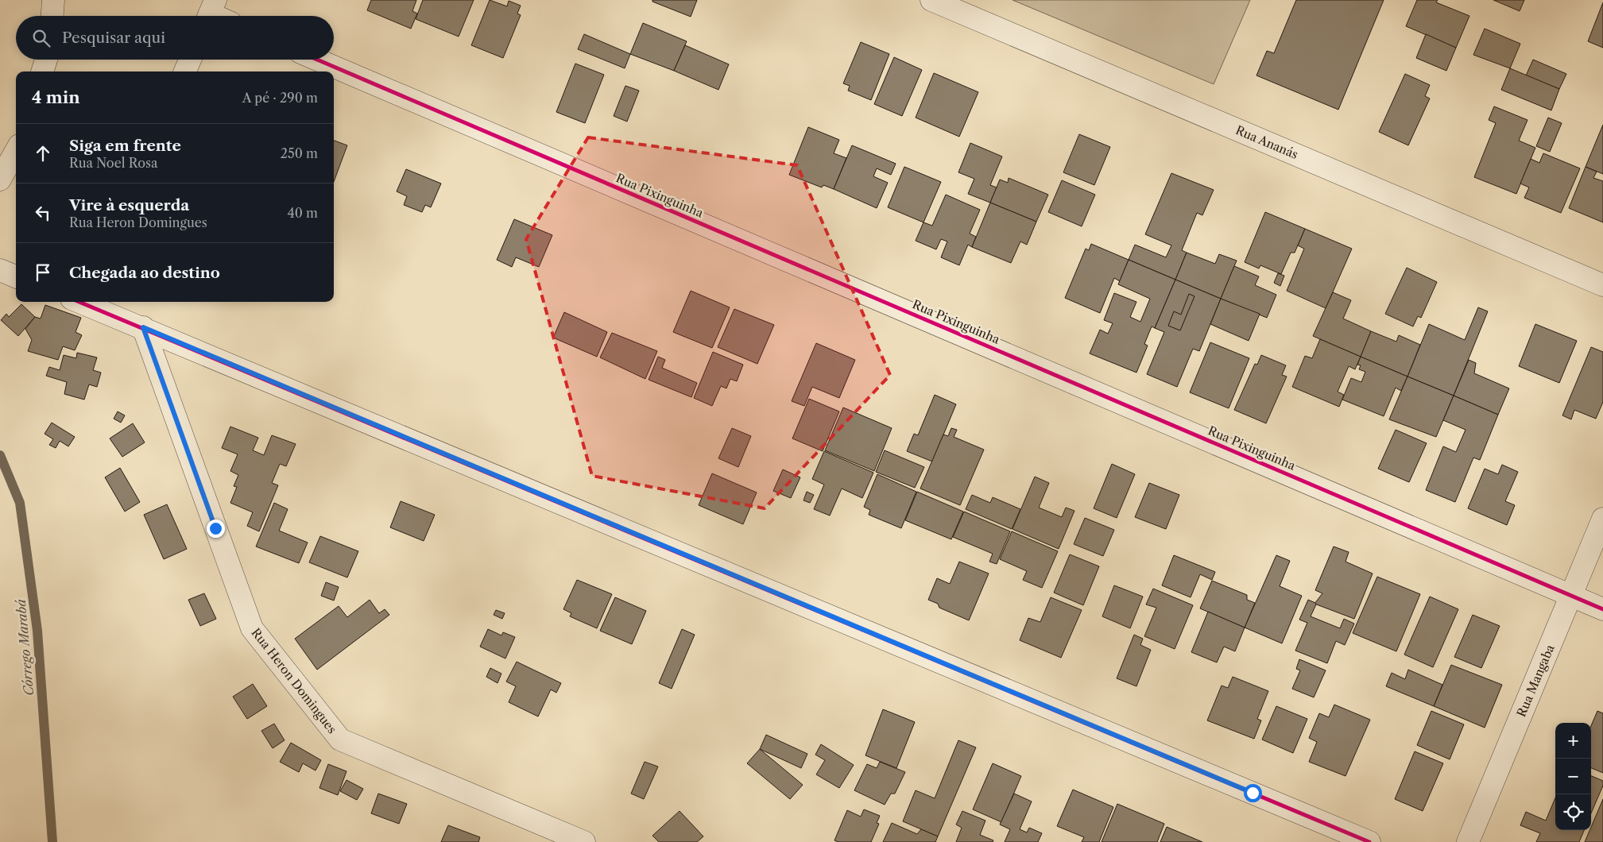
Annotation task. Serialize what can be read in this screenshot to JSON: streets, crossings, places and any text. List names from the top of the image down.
{
  "streets": {
    "street": [
      "Rua Ananás",
      "Rua Pixinguinha",
      "Rua Heron Domingues",
      "Rua Mangaba"
    ]
  },
  "crossings": [
    ["Rua Pixinguinha", "Rua Mangaba"]
  ],
  "water": ["Córrego Marabá"],
  "page": {
    "search": "Pesquisar aqui",
    "heading": ["4 min", "A pé · 290 m"],
    "list": [
      ["Siga em frente", "Rua Noel Rosa", "250 m"],
      ["Vire à esquerda", "Rua Heron Domingues", "40 m"],
      "Chegada ao destino"
    ],
    "map_buttons": ["+", "−"]
  }
}
